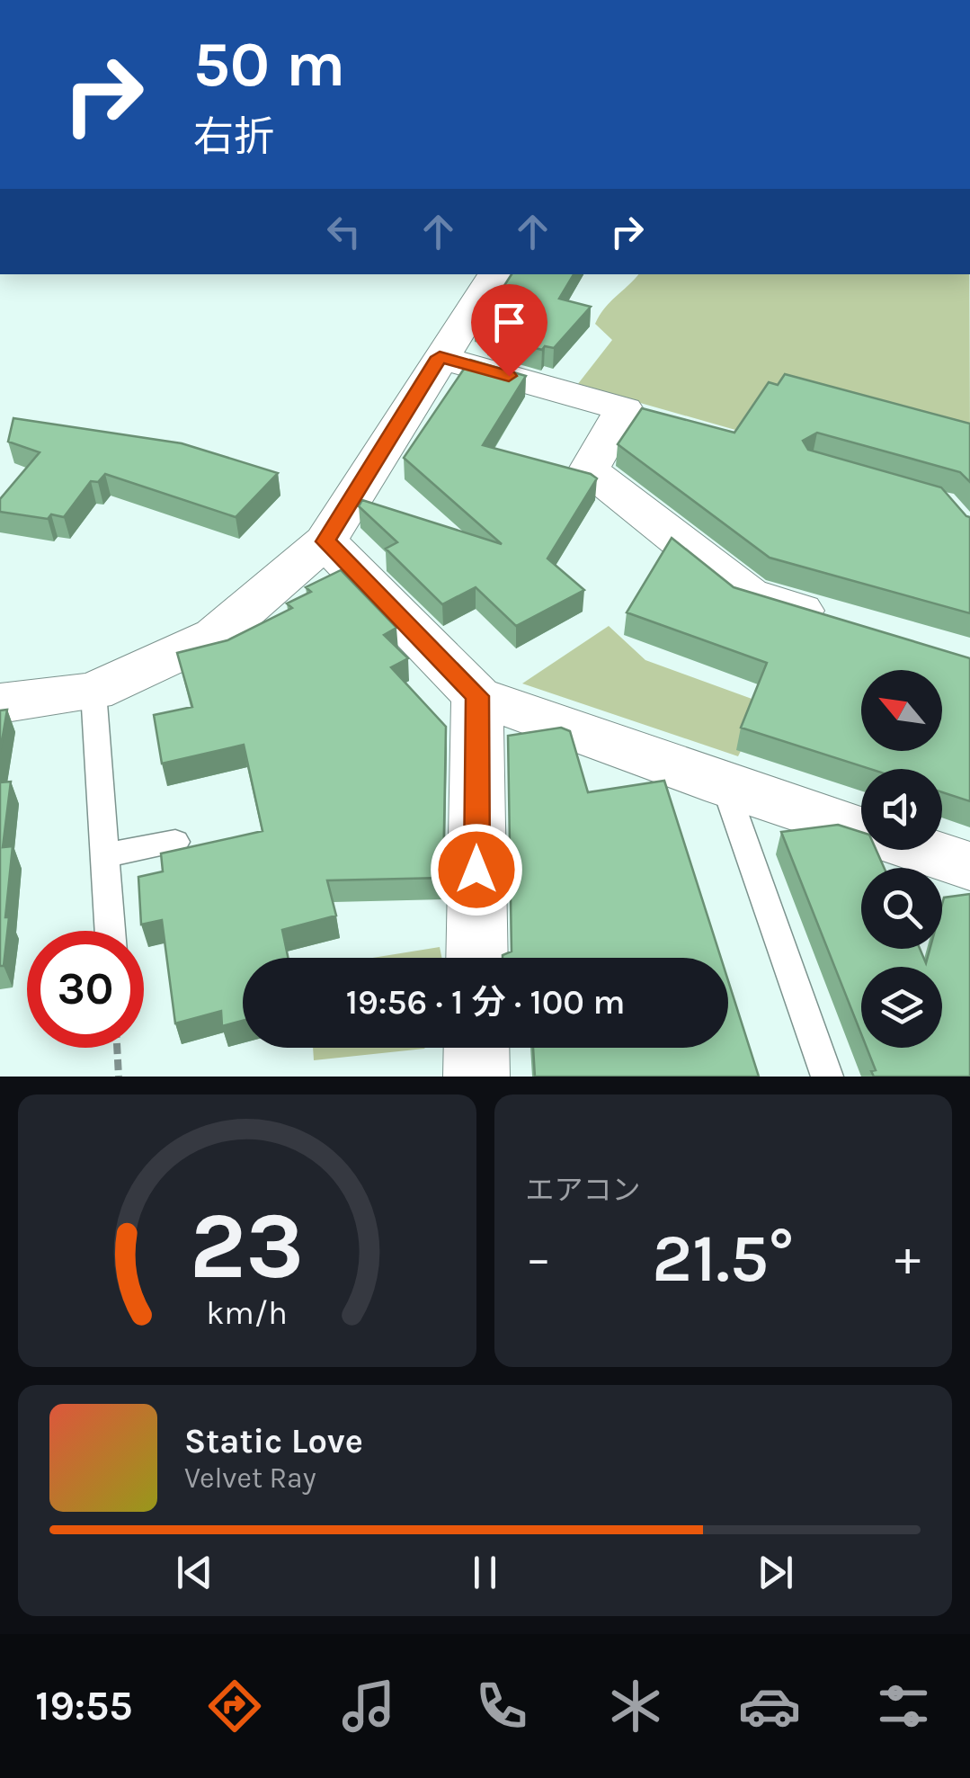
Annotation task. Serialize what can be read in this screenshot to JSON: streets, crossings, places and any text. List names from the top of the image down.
{
  "north": "top left",
  "page": {
    "turn": ["50 m", "右折"],
    "limit": "30",
    "trip": "19:56 · 1 分 · 100 m",
    "tile": "エアコン",
    "heat": ["−", "21.5°", "+"],
    "song": ["Static Love", "Velvet Ray"],
    "tabs": "19:55",
    "gauge": ["23", "km/h"]
  }
}
